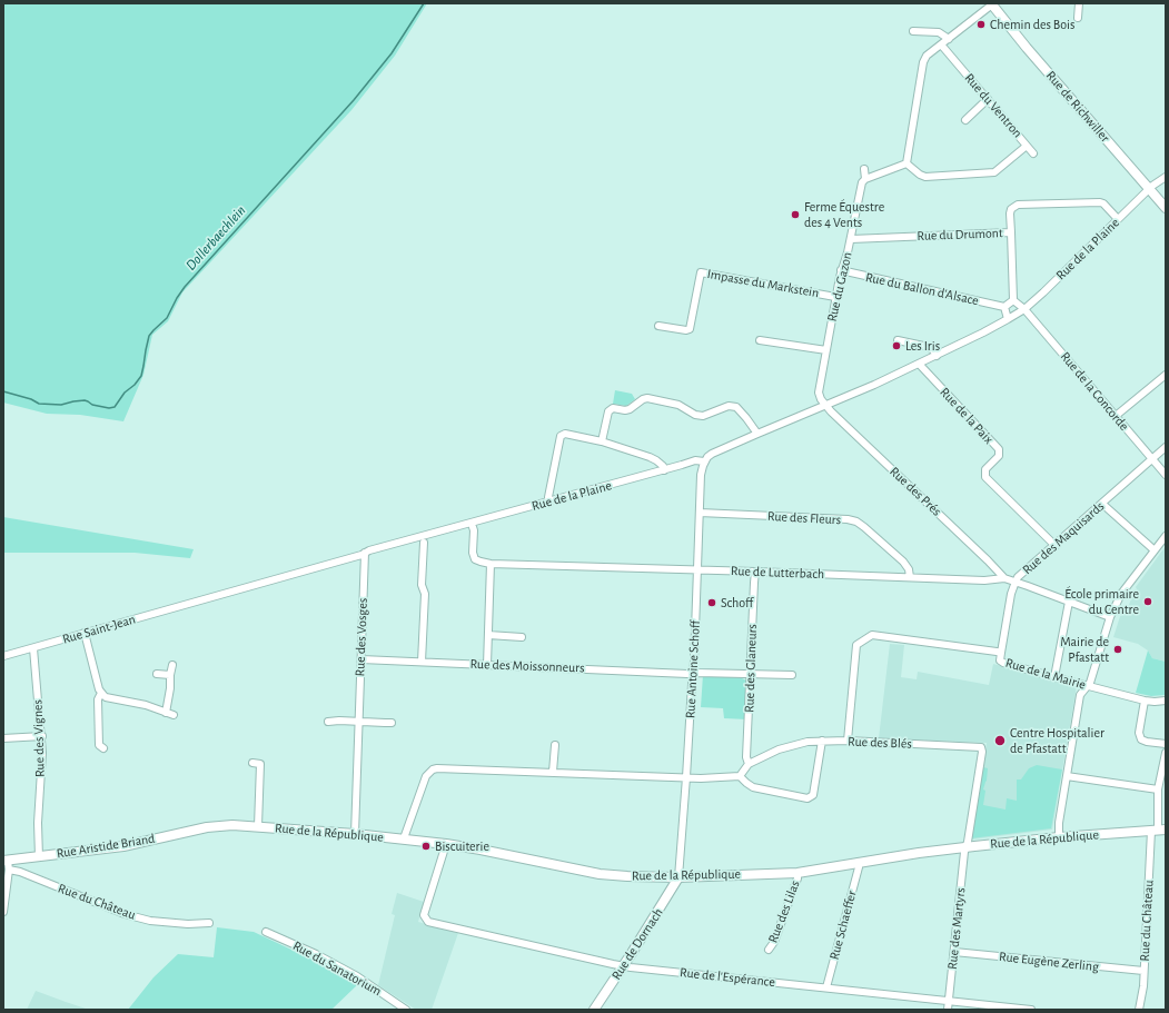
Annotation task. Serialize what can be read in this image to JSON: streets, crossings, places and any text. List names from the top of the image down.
{
  "streets": {
    "main road": [
      "Rue de Richwiller",
      "Rue de la République",
      "Rue Aristide Briand",
      "Rue de Dornach"
    ],
    "street": [
      "Rue du Ventron",
      "Rue du Drumont",
      "Rue de la Plaine",
      "Impasse du Markstein",
      "Rue du Gazon",
      "Rue du Ballon d'Alsace",
      "Rue de la Concorde",
      "Rue de la Paix",
      "Rue des Prés",
      "Rue des Fleurs",
      "Rue des Maquisards",
      "Rue de Lutterbach",
      "Rue Saint-Jean",
      "Rue des Vosges",
      "Rue des Moissonneurs",
      "Rue des Glaneurs",
      "Rue Antoine Schoff",
      "Rue de la Mairie",
      "Rue des Vignes",
      "Rue des Blés",
      "Rue du Château",
      "Rue des Lilas",
      "Rue Schaeffer",
      "Rue des Martyrs",
      "Rue Eugène Zerling",
      "Rue du Sanatorium",
      "Rue de l'Espérance"
    ]
  },
  "crossings": [
    ["Rue de Richwiller", "Rue de la Plaine"],
    ["Rue du Drumont", "Rue de la Plaine"],
    ["Rue du Drumont", "Rue du Gazon"],
    ["Rue de la Plaine", "Rue du Gazon"],
    ["Rue de la Plaine", "Rue de la Concorde"],
    ["Rue de la Plaine", "Rue de la Paix"],
    ["Rue de la Plaine", "Rue des Prés"],
    ["Rue de la Plaine", "Rue de Lutterbach"],
    ["Rue de la Plaine", "Rue Saint-Jean"],
    ["Rue de la Plaine", "Rue des Vosges"],
    ["Rue de la Plaine", "Rue Antoine Schoff"],
    ["Impasse du Markstein", "Rue du Gazon"],
    ["Rue du Gazon", "Rue du Ballon d'Alsace"],
    ["Rue du Gazon", "Rue des Prés"],
    ["Rue de la Concorde", "Rue des Maquisards"],
    ["Rue de la Paix", "Rue des Maquisards"],
    ["Rue des Prés", "Rue de Lutterbach"],
    ["Rue des Fleurs", "Rue de Lutterbach"],
    ["Rue des Fleurs", "Rue Antoine Schoff"],
    ["Rue des Maquisards", "Rue de Lutterbach"],
    ["Rue des Maquisards", "Rue de la Mairie"],
    ["Rue de Lutterbach", "Rue des Glaneurs"],
    ["Rue de Lutterbach", "Rue Antoine Schoff"],
    ["Rue Saint-Jean", "Rue des Vignes"],
    ["Rue des Vosges", "Rue des Moissonneurs"],
    ["Rue des Vosges", "Rue de la République"],
    ["Rue des Moissonneurs", "Rue des Glaneurs"],
    ["Rue des Moissonneurs", "Rue Antoine Schoff"],
    ["Rue des Glaneurs", "Rue des Blés"],
    ["Rue Antoine Schoff", "Rue de la République"],
    ["Rue Antoine Schoff", "Rue de Dornach"],
    ["Rue de la Mairie", "Rue des Blés"],
    ["Rue des Vignes", "Rue Aristide Briand"],
    ["Rue des Blés", "Rue de la République"],
    ["Rue des Blés", "Rue des Martyrs"],
    ["Rue de la République", "Rue Aristide Briand"],
    ["Rue de la République", "Rue du Château"],
    ["Rue de la République", "Rue des Lilas"],
    ["Rue de la République", "Rue Schaeffer"],
    ["Rue de la République", "Rue des Martyrs"],
    ["Rue de la République", "Rue de Dornach"],
    ["Rue de la République", "Rue de l'Espérance"],
    ["Rue Aristide Briand", "Rue du Château"],
    ["Rue du Château", "Rue Eugène Zerling"],
    ["Rue Schaeffer", "Rue de l'Espérance"],
    ["Rue des Martyrs", "Rue Eugène Zerling"],
    ["Rue des Martyrs", "Rue de l'Espérance"],
    ["Rue de Dornach", "Rue de l'Espérance"]
  ],
  "water": ["Dollerbaechlein"],
  "places": [
    "Chemin des Bois",
    "Ferme Équestre des 4 Vents",
    "Les Iris",
    "École primaire du Centre",
    "Schoff",
    "Mairie de Pfastatt",
    "Centre Hospitalier de Pfastatt",
    "Biscuiterie"
  ]
}
